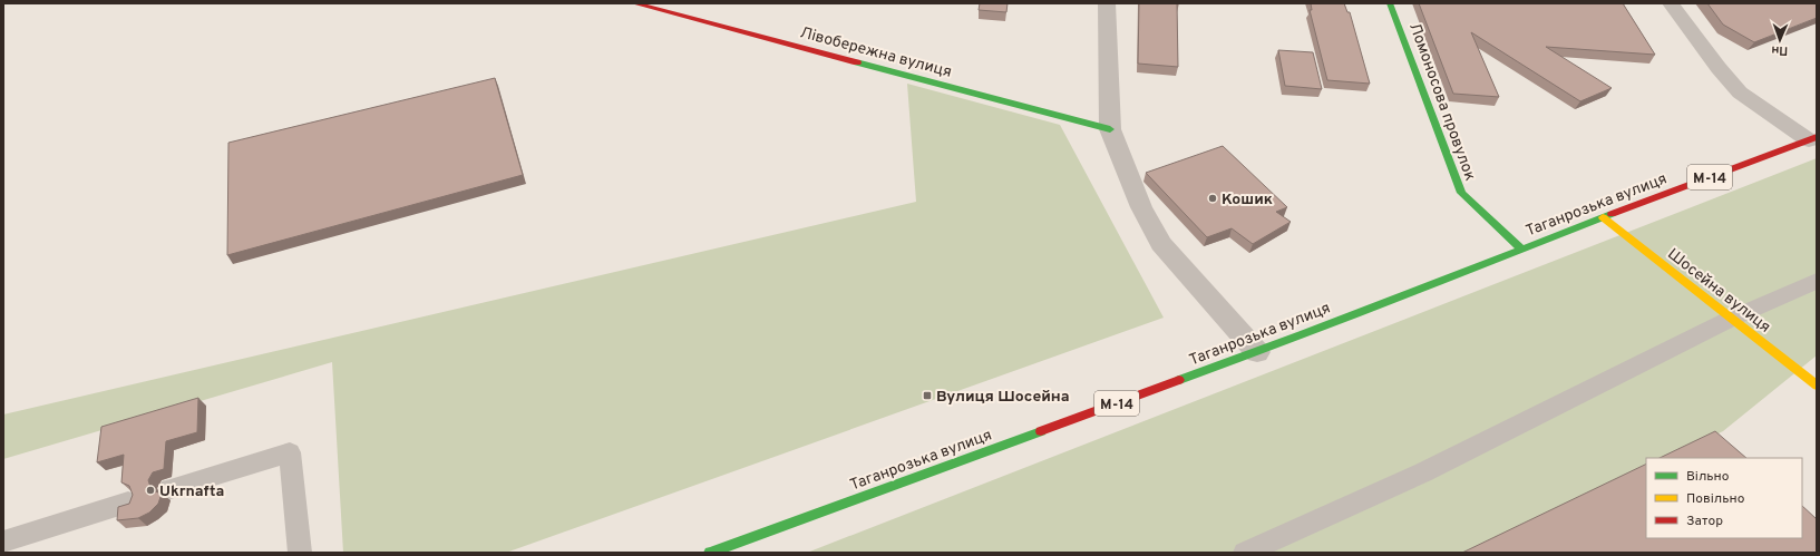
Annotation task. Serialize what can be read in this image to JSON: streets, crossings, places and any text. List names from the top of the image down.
{
  "streets": {
    "main road": [
      "Лівобережна вулиця",
      "Ломоносова провулок",
      "М-14",
      "Таганрозька вулиця",
      "Шосейна вулиця"
    ]
  },
  "crossings": [
    ["Ломоносова провулок", "Таганрозька вулиця"],
    ["Таганрозька вулиця", "Шосейна вулиця"]
  ],
  "places": {
    "other": ["Кошик", "Ukrnafta"],
    "transit": ["Вулиця Шосейна"]
  },
  "legend": ["Вільно", "Повільно", "Затор"],
  "north": "bottom"
}
